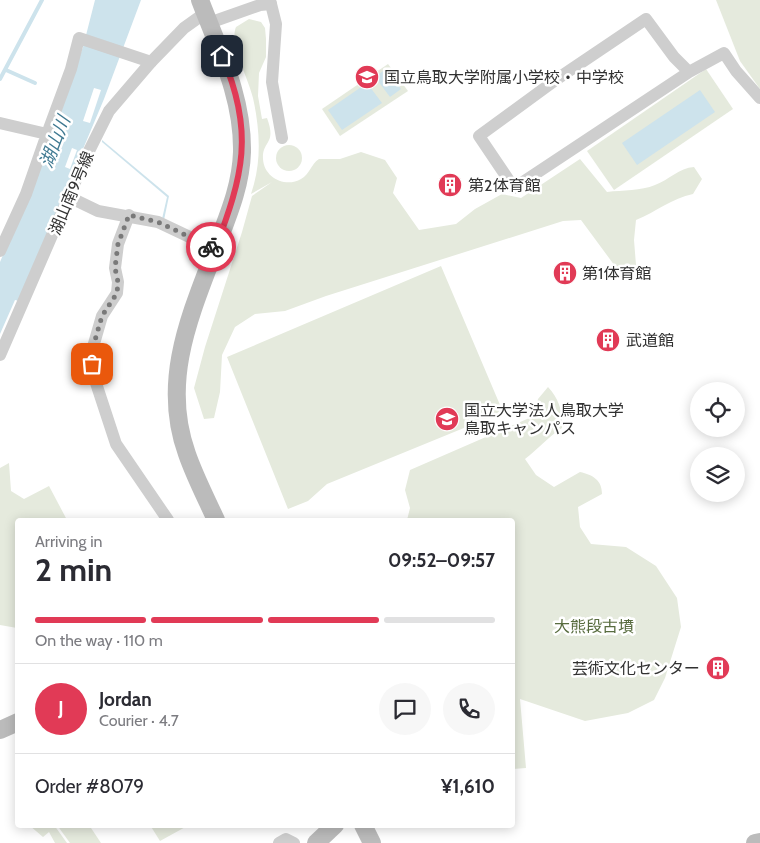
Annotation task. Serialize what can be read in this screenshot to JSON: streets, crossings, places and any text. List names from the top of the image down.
{
  "streets": {
    "street": ["湖山南9号線"]
  },
  "water": ["湖山川"],
  "parks": ["大熊段古墳"],
  "places": {
    "school or university": ["国立鳥取大学附属小学校・中学校", "国立大学法人鳥取大学 鳥取キャンパス"],
    "building": [
      "第2体育館",
      "第1体育館",
      "武道館",
      "芸術文化センター"
    ]
  },
  "page": {
    "heading": ["2 min", "Arriving in", "09:52–09:57"],
    "panel": [
      "Jordan",
      "Courier · 4.7",
      "Order #8079",
      "¥1,610"
    ],
    "bar": "On the way · 110 m",
    "round": "J"
  }
}
